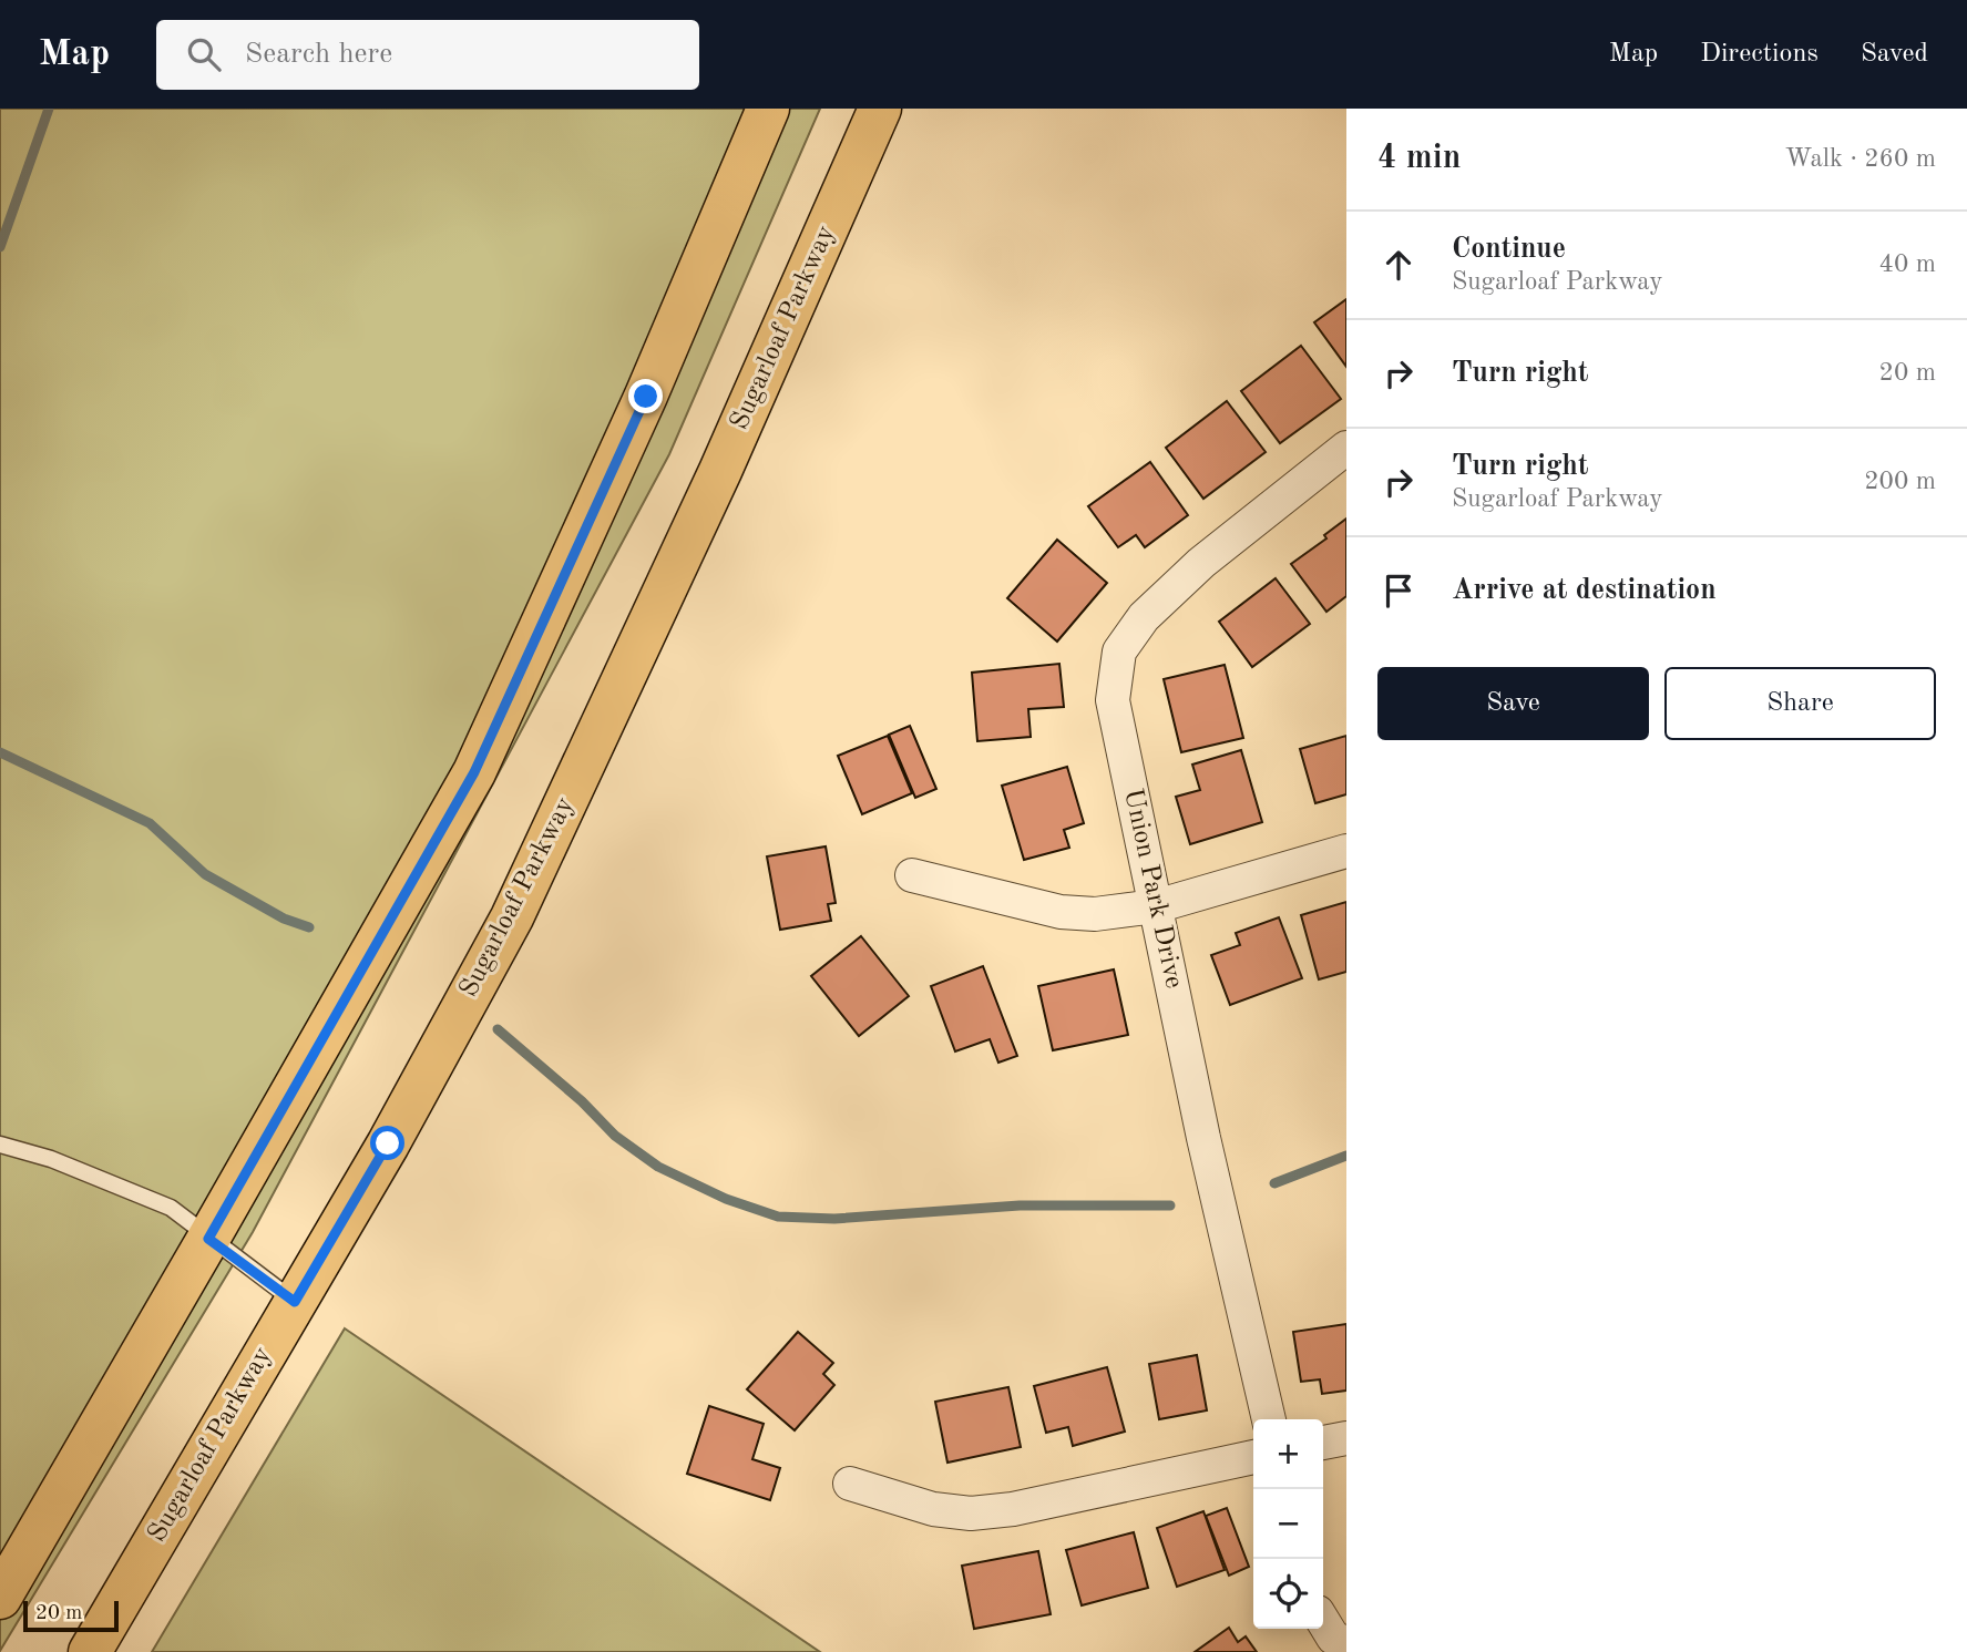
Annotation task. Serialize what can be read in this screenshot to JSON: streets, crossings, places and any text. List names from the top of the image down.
{
  "streets": {
    "main road": ["Sugarloaf Parkway"],
    "street": ["Union Park Drive"]
  },
  "scale_bar": "20 m",
  "page": {
    "header": "Map",
    "search": "Search here",
    "nav": ["Map", "Directions", "Saved"],
    "heading": ["4 min", "Walk · 260 m"],
    "list": [
      ["Continue", "Sugarloaf Parkway", "40 m"],
      ["Turn right", "20 m"],
      ["Turn right", "Sugarloaf Parkway", "200 m"],
      "Arrive at destination"
    ],
    "buttons": ["Save", "Share"],
    "map_buttons": ["+", "−"],
    "scale": "20 m"
  }
}
